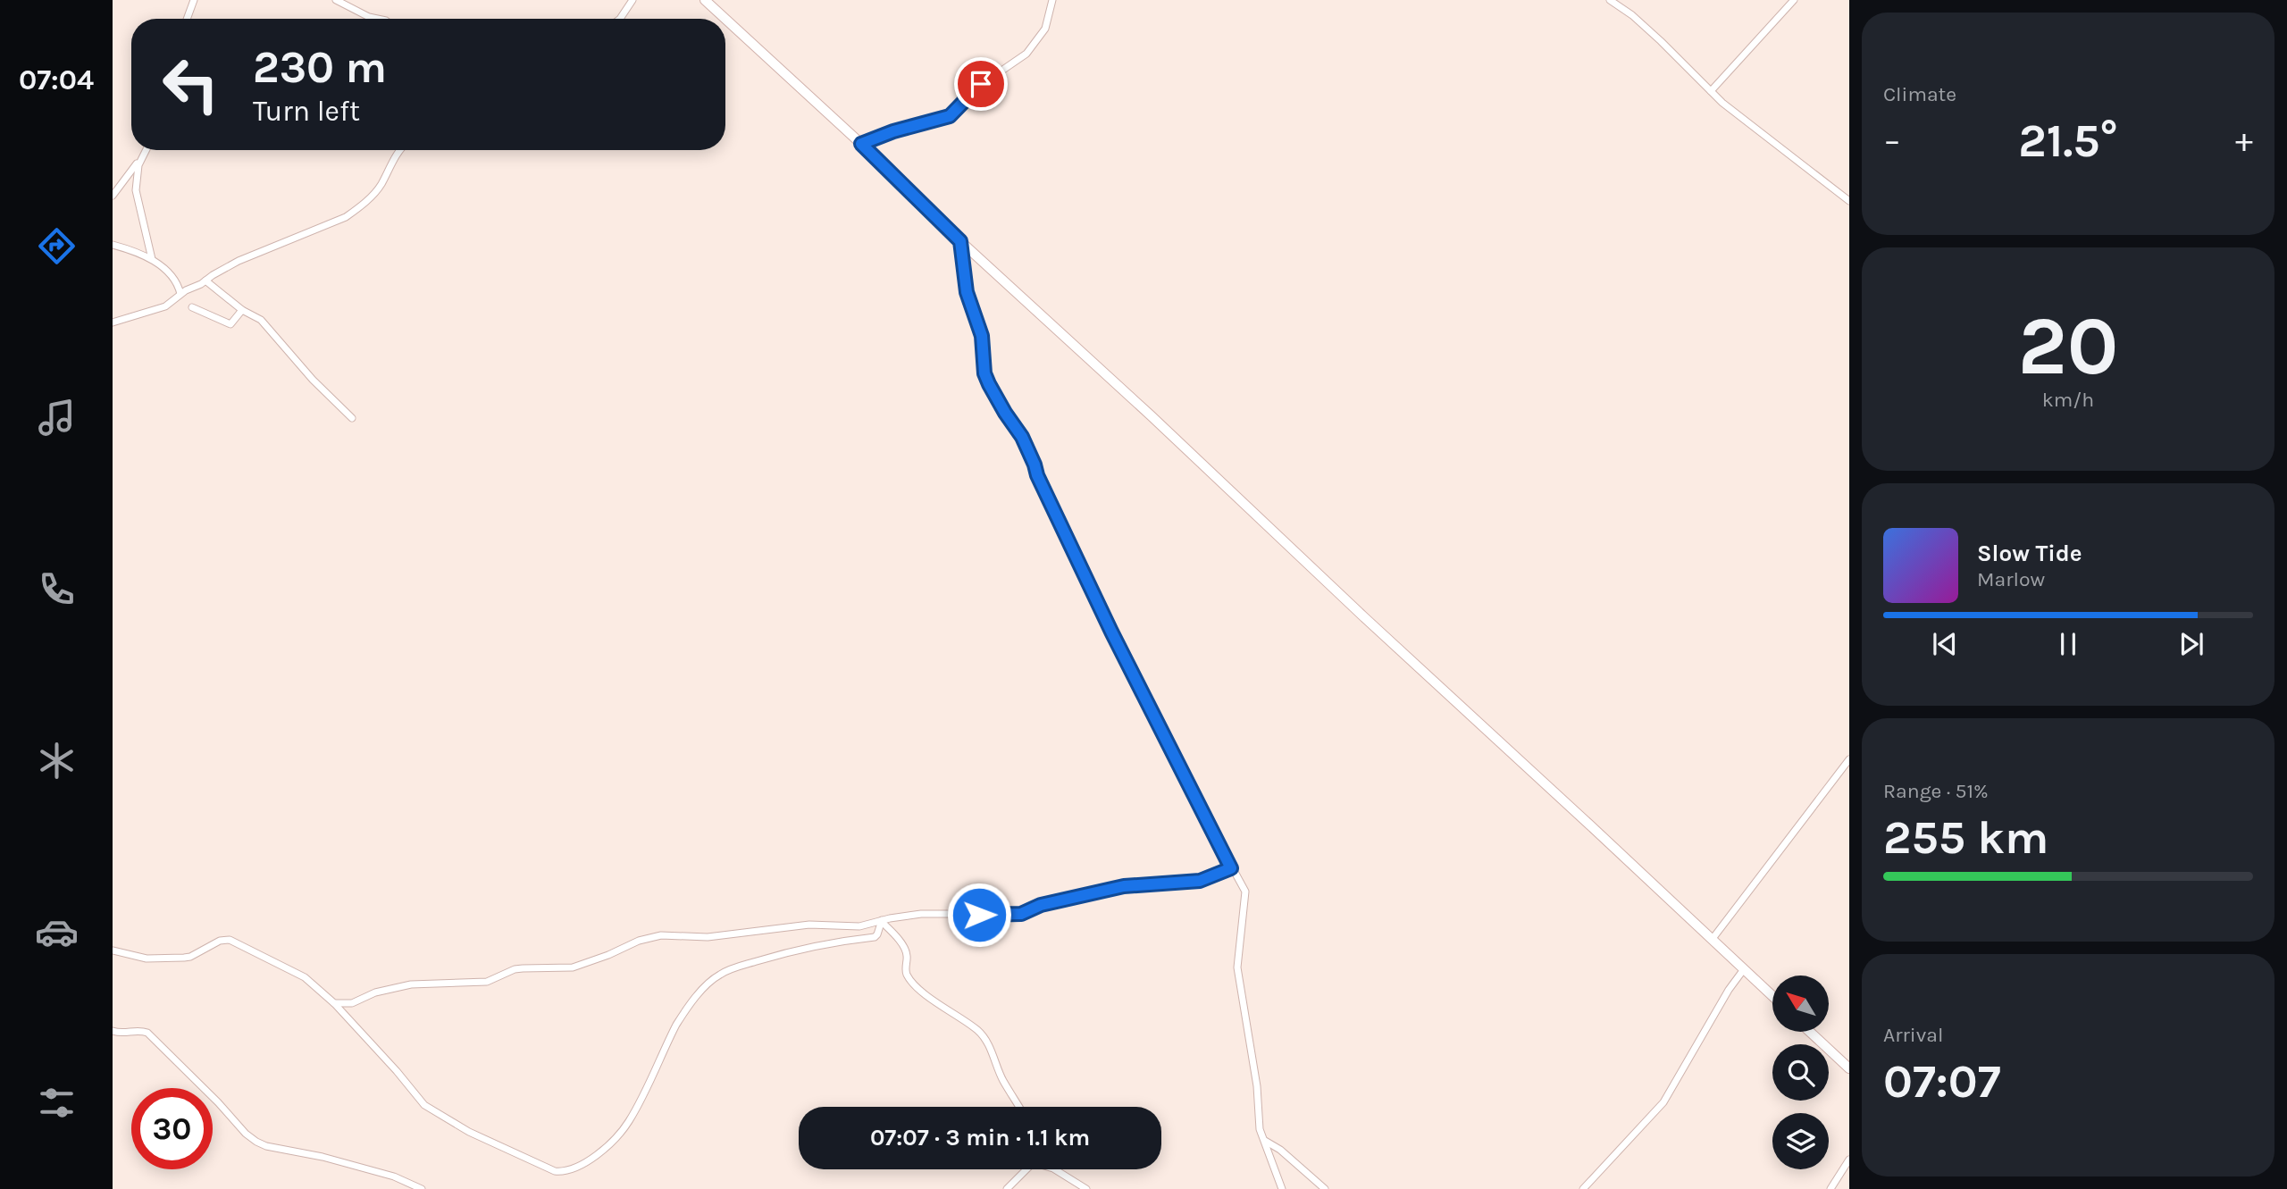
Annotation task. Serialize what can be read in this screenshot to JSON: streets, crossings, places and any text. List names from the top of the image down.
{
  "north": "top left",
  "page": {
    "tabs": "07:04",
    "tile": [
      "Climate",
      ["20", "km/h"],
      ["Range · 51%", "255 km"],
      ["Arrival", "07:07"]
    ],
    "turn": ["230 m", "Turn left"],
    "heat": ["−", "21.5°", "+"],
    "song": ["Slow Tide", "Marlow"],
    "limit": "30",
    "trip": "07:07 · 3 min · 1.1 km"
  }
}
